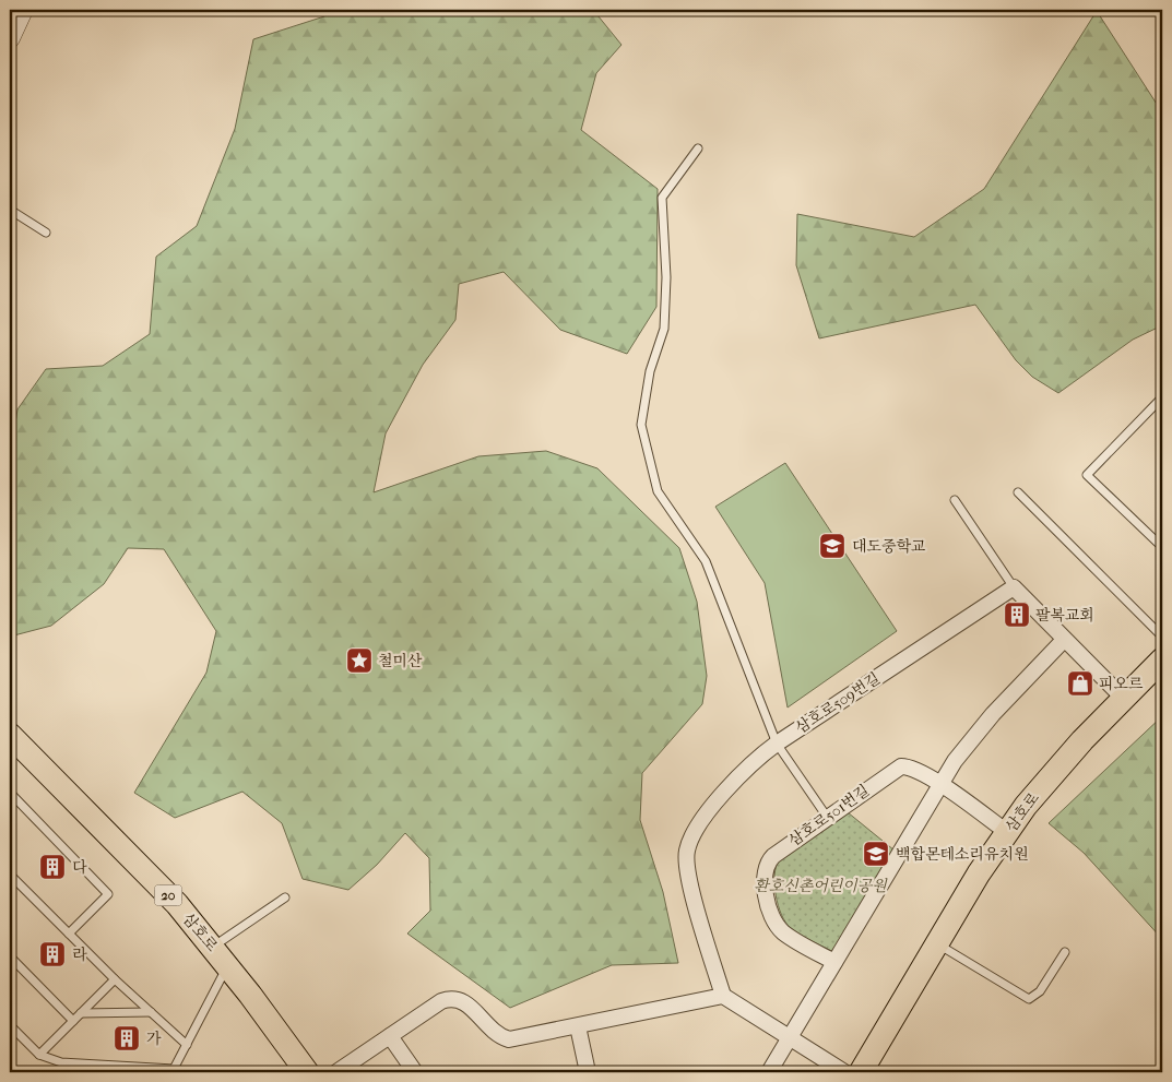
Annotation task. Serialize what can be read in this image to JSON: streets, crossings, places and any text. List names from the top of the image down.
{
  "streets": {
    "main road": ["삼호로", "20"],
    "street": ["삼호로509번길", "삼호로501번길"]
  },
  "crossings": [
    ["삼호로", "삼호로501번길"]
  ],
  "parks": ["환호신촌어린이공원"],
  "places": {
    "school or university": ["대도중학교", "백합몬테소리유치원"],
    "building": [
      "팔복교회",
      "다",
      "라",
      "가"
    ],
    "place": ["철미산"],
    "shop": ["피오르"]
  }
}
